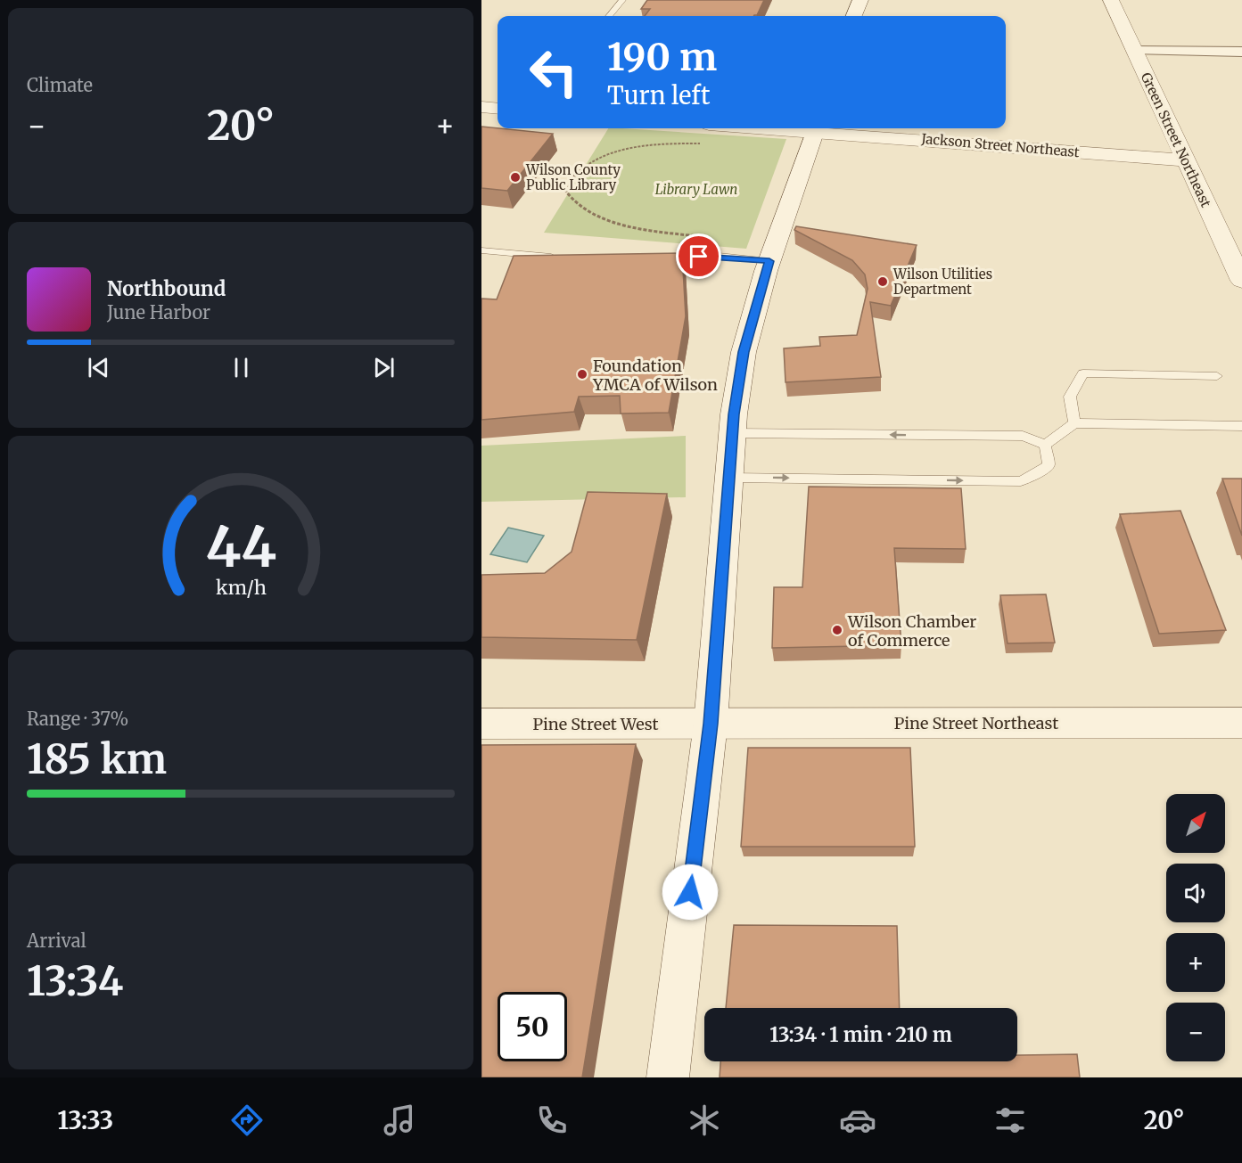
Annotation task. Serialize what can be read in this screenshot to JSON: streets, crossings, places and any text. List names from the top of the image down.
{
  "streets": {
    "street": [
      "Green Street Northeast",
      "Jackson Street Northeast",
      "Pine Street Northeast",
      "Pine Street West"
    ]
  },
  "crossings": [
    ["Green Street Northeast", "Jackson Street Northeast"],
    ["Pine Street Northeast", "Pine Street West"]
  ],
  "parks": ["Library Lawn"],
  "places": [
    "Wilson County Public Library",
    "Wilson Utilities Department",
    "Foundation YMCA of Wilson",
    "Wilson Chamber of Commerce"
  ],
  "north": "top right",
  "page": {
    "tile": [
      "Climate",
      ["Range · 37%", "185 km"],
      ["Arrival", "13:34"]
    ],
    "turn": ["190 m", "Turn left"],
    "heat": ["−", "20°", "+"],
    "song": ["Northbound", "June Harbor"],
    "map_buttons": ["+", "−"],
    "limit": "50",
    "trip": "13:34 · 1 min · 210 m",
    "tabs": ["13:33", "20°"],
    "gauge": ["44", "km/h"]
  }
}
